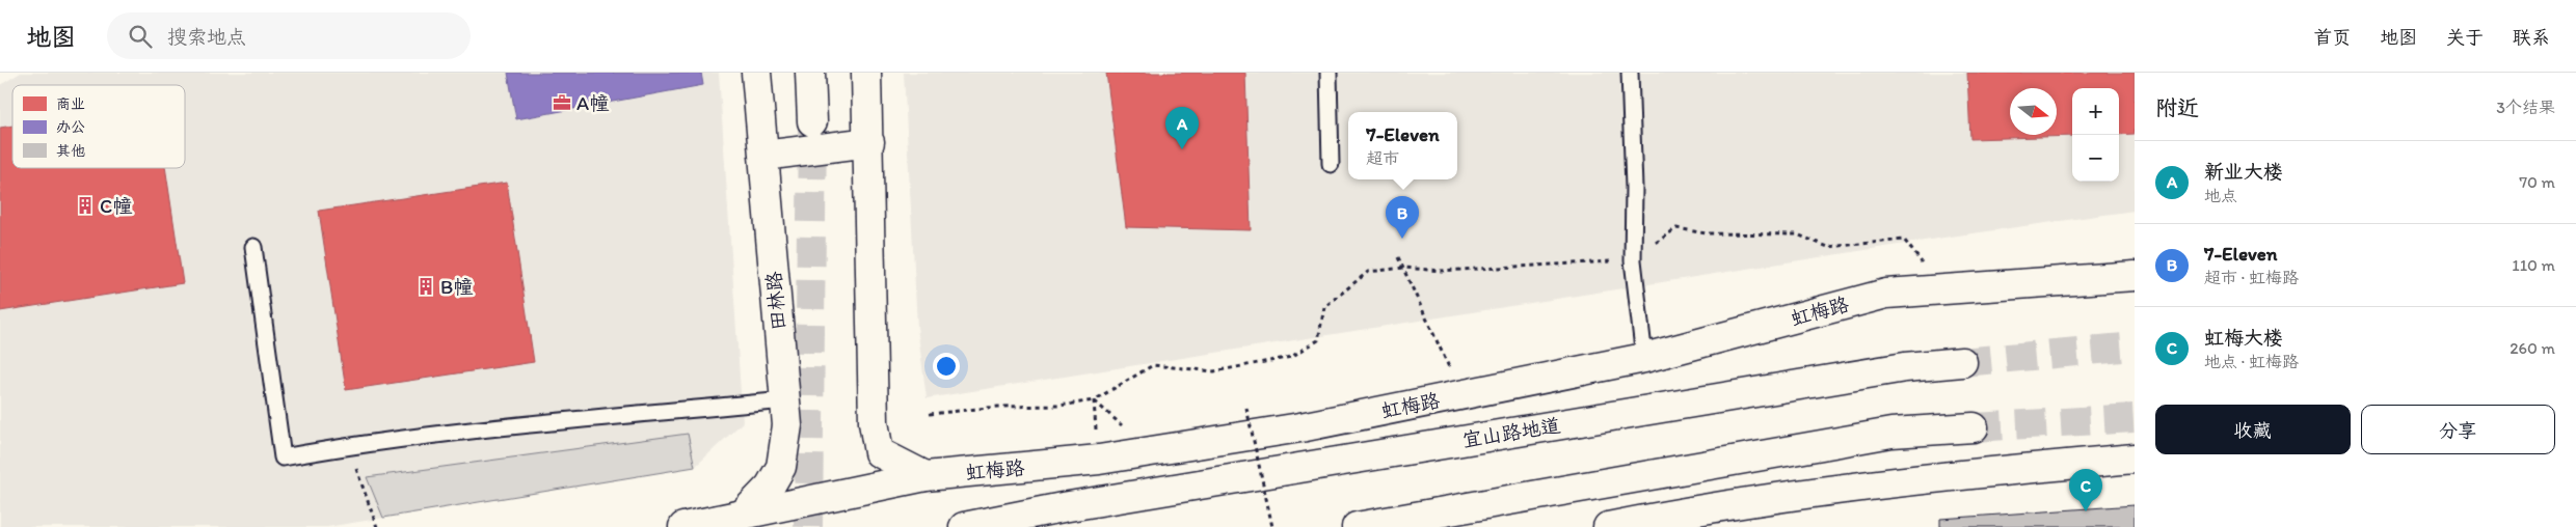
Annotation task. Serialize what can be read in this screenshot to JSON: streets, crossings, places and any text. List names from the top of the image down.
{
  "streets": {
    "main road": ["田林路", "虹梅路", "宜山路地道"]
  },
  "crossings": [
    ["田林路", "虹梅路"]
  ],
  "places": {
    "office": ["A幢"],
    "building": ["C幢", "B幢"]
  },
  "legend": ["商业", "办公", "其他"],
  "north": "right",
  "page": {
    "header": "地图",
    "search": "搜索地点",
    "nav": [
      "首页",
      "地图",
      "关于",
      "联系"
    ],
    "heading": ["附近", "3个结果"],
    "map_buttons": ["+", "−"],
    "pins": ["A", "B", "C"],
    "popup": ["7-Eleven", "超市"],
    "list": [
      {
        "mark": "A",
        "name": "新业大楼",
        "note": "地点",
        "value": "70 m"
      },
      {
        "mark": "B",
        "name": "7-Eleven",
        "note": "超市 · 虹梅路",
        "value": "110 m"
      },
      {
        "mark": "C",
        "name": "虹梅大楼",
        "note": "地点 · 虹梅路",
        "value": "260 m"
      }
    ],
    "buttons": ["收藏", "分享"]
  }
}
